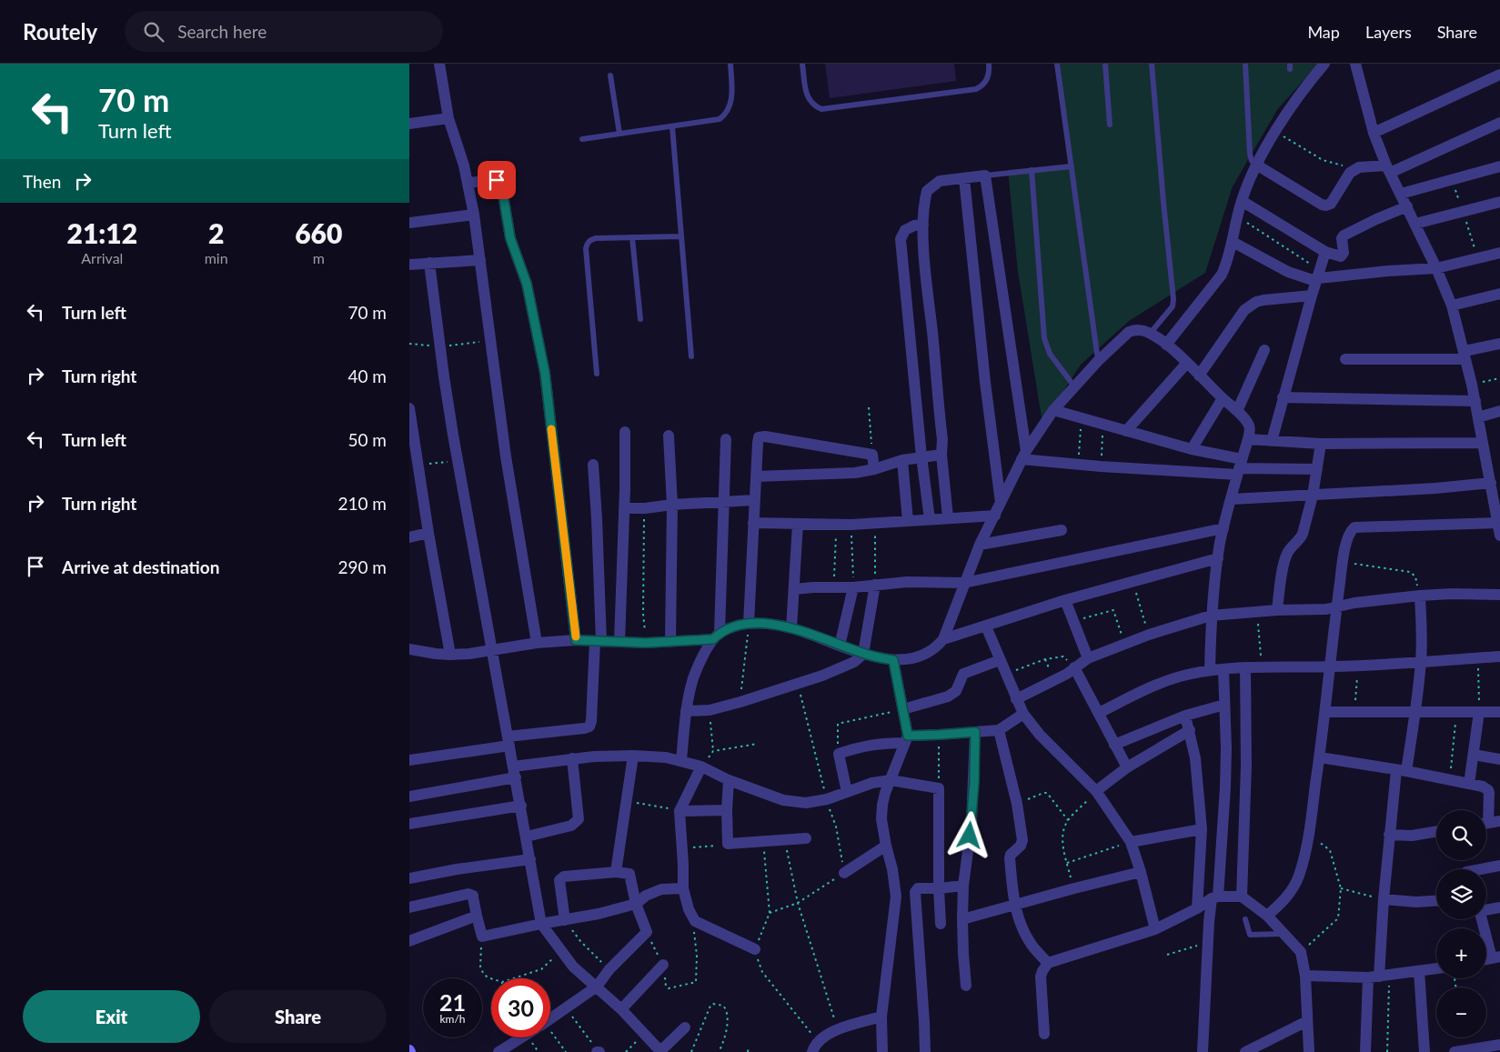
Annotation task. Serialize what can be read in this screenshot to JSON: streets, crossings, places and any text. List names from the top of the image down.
{
  "page": {
    "header": "Routely",
    "search": "Search here",
    "nav": ["Map", "Layers", "Share"],
    "turn": ["70 m", "Turn left"],
    "then": "Then",
    "eta": [
      "21:12",
      "Arrival",
      "2",
      "min",
      "660",
      "m"
    ],
    "list": [
      {
        "name": "Turn left",
        "value": "70 m"
      },
      {
        "name": "Turn right",
        "value": "40 m"
      },
      {
        "name": "Turn left",
        "value": "50 m"
      },
      {
        "name": "Turn right",
        "value": "210 m"
      },
      {
        "name": "Arrive at destination",
        "value": "290 m"
      }
    ],
    "map_buttons": ["+", "−"],
    "speed": "21 km/h",
    "limit": "30",
    "buttons": ["Exit", "Share"]
  }
}
